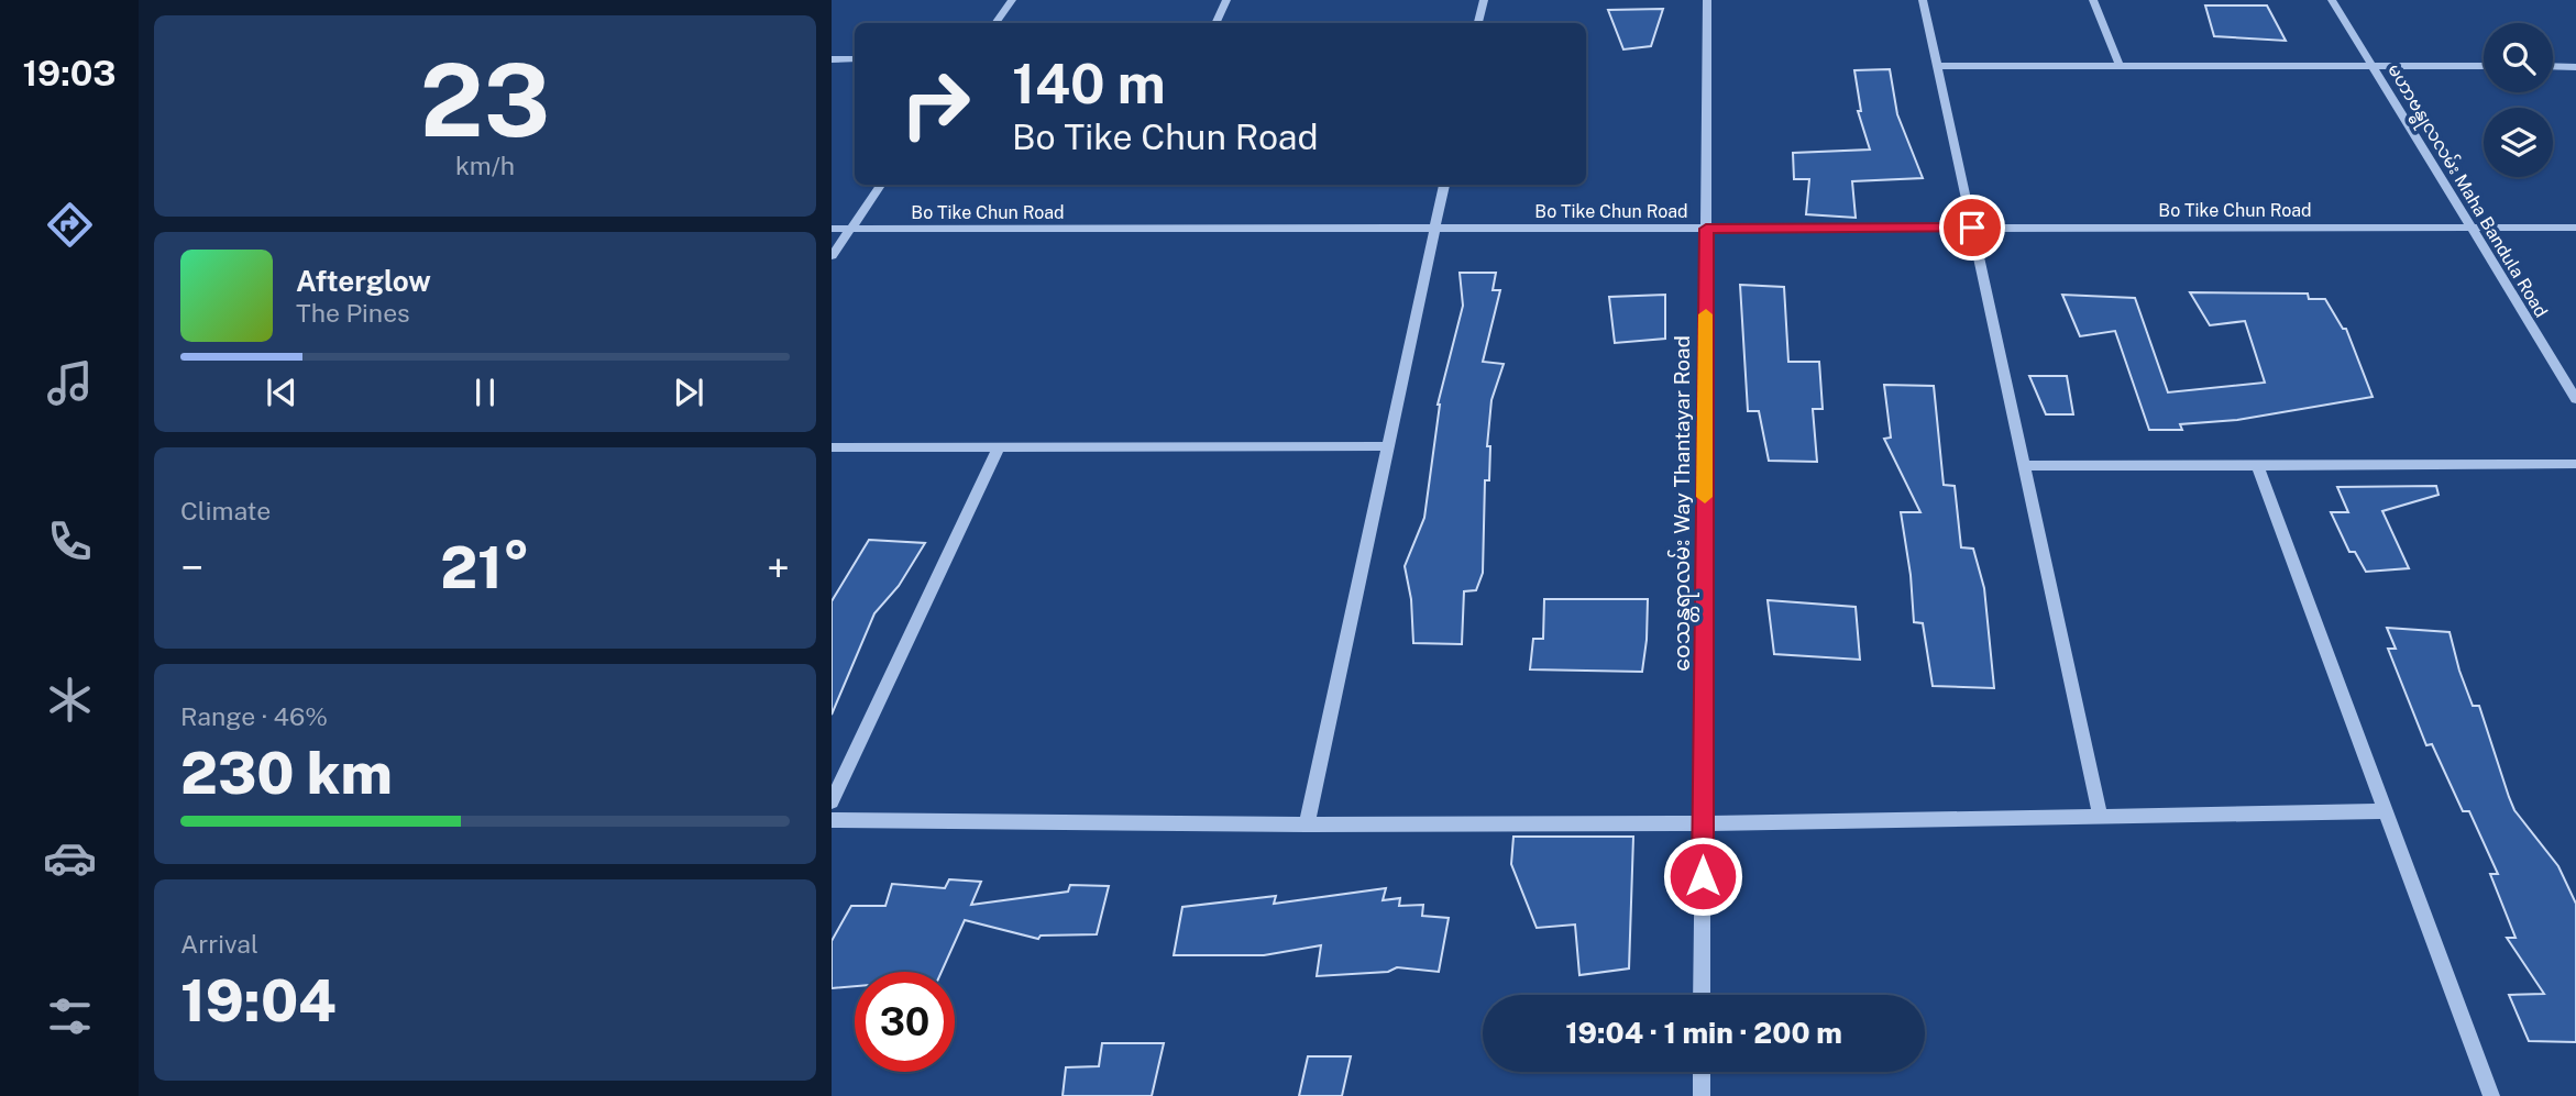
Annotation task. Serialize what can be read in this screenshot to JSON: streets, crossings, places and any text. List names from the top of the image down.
{
  "streets": {
    "street": ["မဟာဗန္ဓုလလမ်း Maha Bandula Road", "Bo Tike Chun Road", "ဝေသန္တရာလမ်း Way Thantayar Road"]
  },
  "crossings": [
    ["မဟာဗန္ဓုလလမ်း Maha Bandula Road", "Bo Tike Chun Road"],
    ["Bo Tike Chun Road", "ဝေသန္တရာလမ်း Way Thantayar Road"]
  ],
  "page": {
    "tabs": "19:03",
    "tile": [
      ["23", "km/h"],
      "Climate",
      ["Range · 46%", "230 km"],
      ["Arrival", "19:04"]
    ],
    "turn": ["140 m", "Bo Tike Chun Road"],
    "song": ["Afterglow", "The Pines"],
    "heat": ["−", "21°", "+"],
    "limit": "30",
    "trip": "19:04 · 1 min · 200 m"
  }
}
